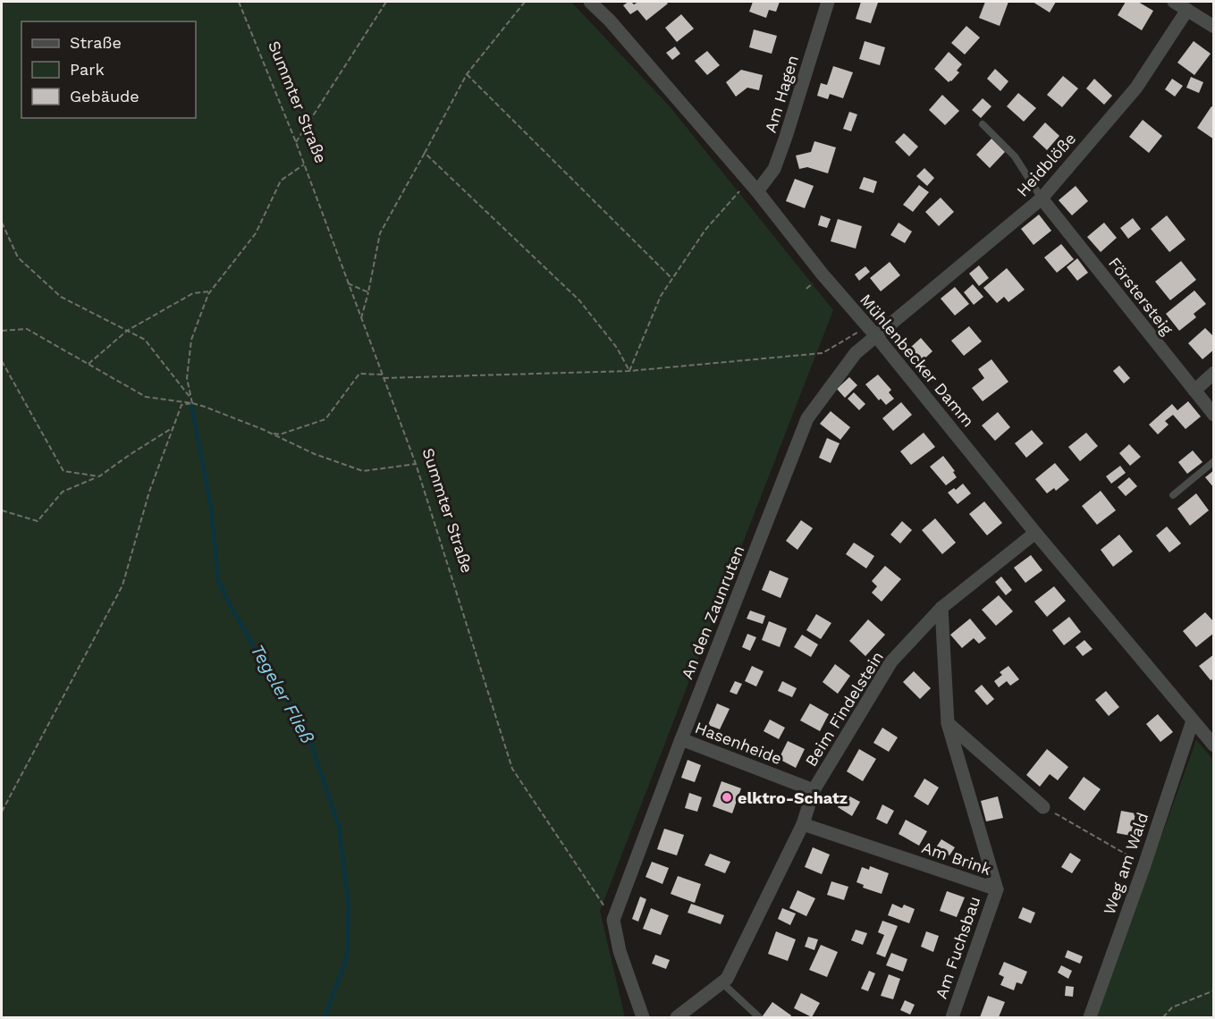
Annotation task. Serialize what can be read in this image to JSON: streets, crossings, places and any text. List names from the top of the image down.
{
  "streets": {
    "street": [
      "Am Hagen",
      "Heidblöße",
      "Förstersteig",
      "Mühlenbecker Damm",
      "An den Zaunruten",
      "Beim Findelstein",
      "Hasenheide",
      "Am Brink",
      "Weg am Wald",
      "Am Fuchsbau"
    ],
    "path": ["Summter Straße"]
  },
  "crossings": [
    ["Am Hagen", "Mühlenbecker Damm"],
    ["Summter Straße", "An den Zaunruten"],
    ["Heidblöße", "Förstersteig"],
    ["Heidblöße", "Mühlenbecker Damm"],
    ["Heidblöße", "An den Zaunruten"],
    ["Mühlenbecker Damm", "An den Zaunruten"],
    ["Mühlenbecker Damm", "Beim Findelstein"],
    ["Mühlenbecker Damm", "Weg am Wald"],
    ["An den Zaunruten", "Hasenheide"],
    ["Beim Findelstein", "Hasenheide"],
    ["Beim Findelstein", "Am Brink"],
    ["Am Brink", "Am Fuchsbau"]
  ],
  "water": ["Tegeler Fließ"],
  "places": ["elktro-Schatz"],
  "legend": ["Straße", "Park", "Gebäude"]
}
